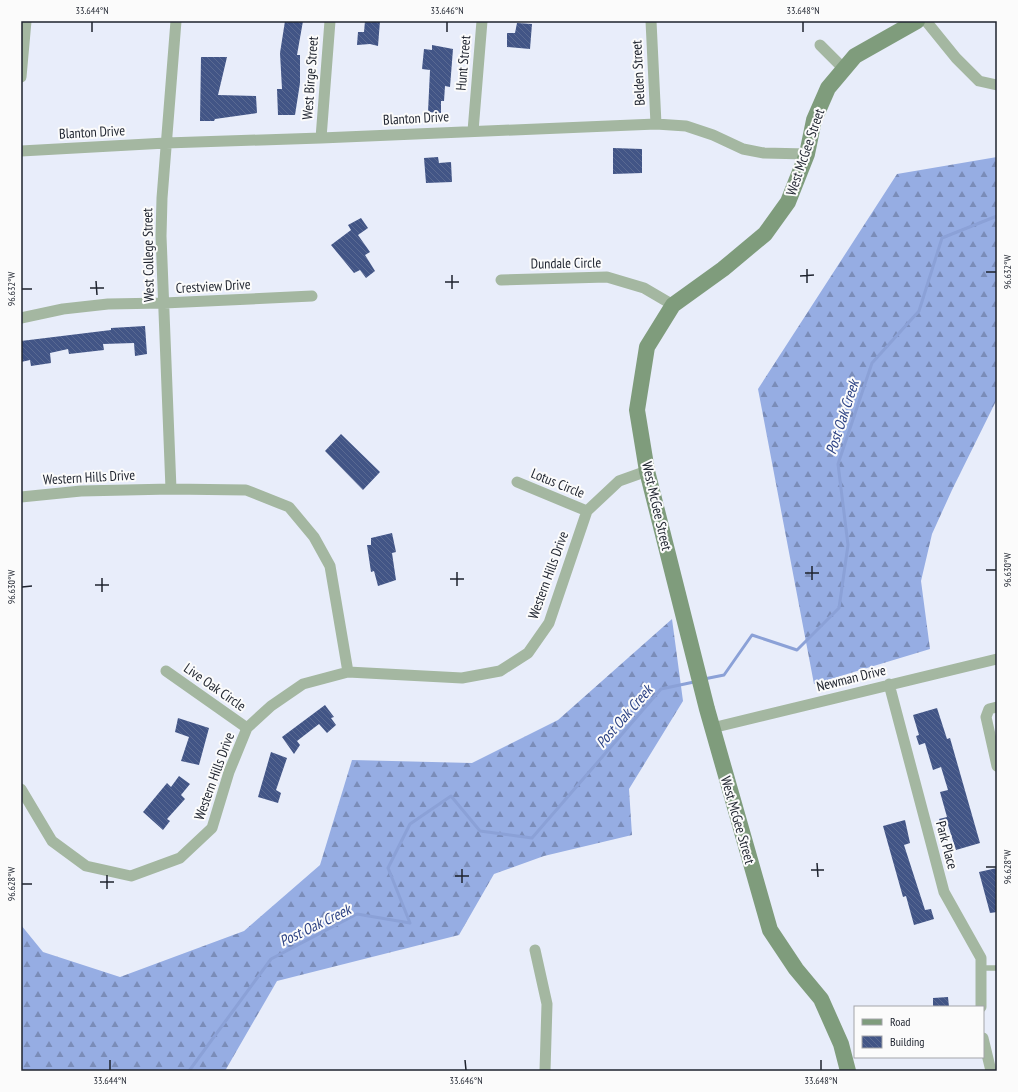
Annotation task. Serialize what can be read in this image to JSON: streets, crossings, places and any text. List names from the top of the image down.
{
  "streets": {
    "street": [
      "Hunt Street",
      "Belden Street",
      "West Birge Street",
      "Blanton Drive",
      "West McGee Street",
      "West College Street",
      "Dundale Circle",
      "Crestview Drive",
      "Western Hills Drive",
      "Lotus Circle",
      "Newman Drive",
      "Live Oak Circle",
      "Park Place"
    ]
  },
  "crossings": [
    ["Hunt Street", "Blanton Drive"],
    ["Belden Street", "Blanton Drive"],
    ["West Birge Street", "Blanton Drive"],
    ["Blanton Drive", "West McGee Street"],
    ["Blanton Drive", "West College Street"],
    ["West McGee Street", "Dundale Circle"],
    ["West McGee Street", "Western Hills Drive"],
    ["West McGee Street", "Newman Drive"],
    ["West College Street", "Crestview Drive"],
    ["West College Street", "Western Hills Drive"],
    ["Western Hills Drive", "Lotus Circle"],
    ["Western Hills Drive", "Live Oak Circle"],
    ["Newman Drive", "Park Place"]
  ],
  "water": ["Post Oak Creek"],
  "legend": ["Road", "Building"],
  "coordinates": [
    "33.644°N",
    "33.646°N",
    "33.648°N",
    "96.632°W",
    "96.630°W",
    "96.628°W"
  ]
}
